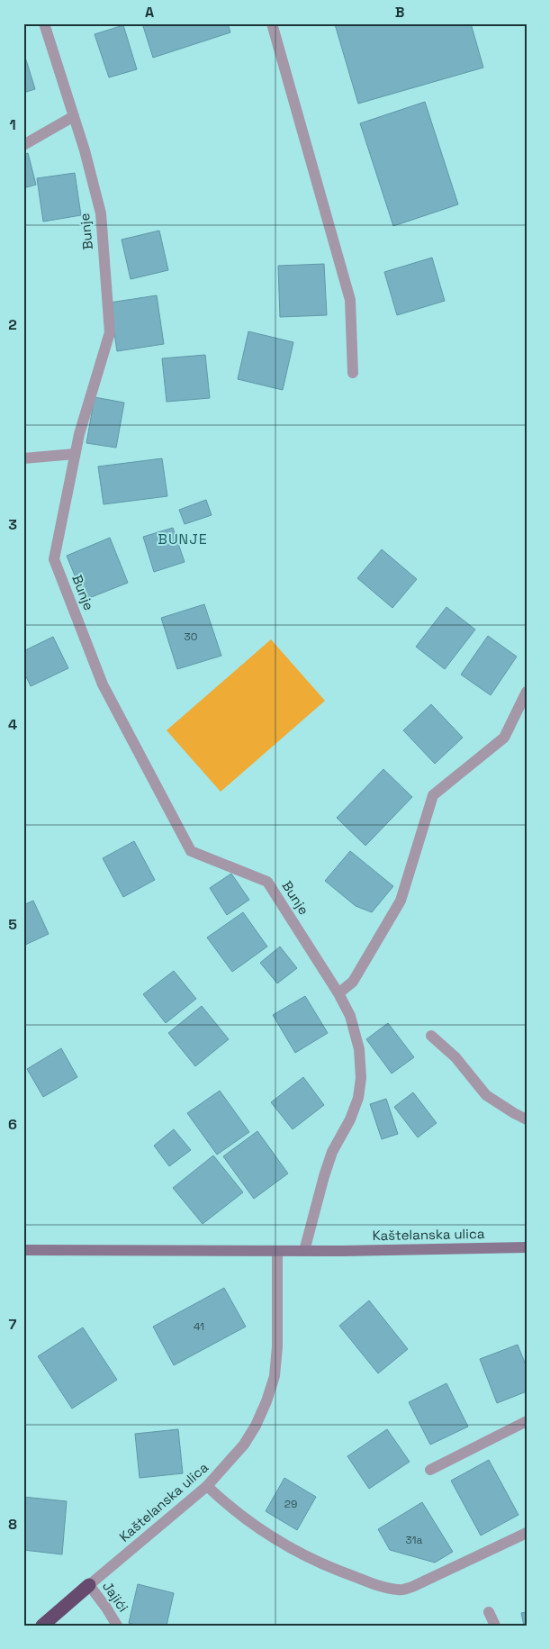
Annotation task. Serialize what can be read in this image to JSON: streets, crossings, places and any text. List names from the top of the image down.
{
  "streets": {
    "street": ["Bunje", "Kaštelanska ulica", "Jajići"]
  },
  "crossings": [
    ["Bunje", "Kaštelanska ulica"],
    ["Kaštelanska ulica", "Jajići"]
  ],
  "districts": ["BUNJE"],
  "house_numbers": [
    "30",
    "41",
    "29",
    "31a"
  ],
  "grid": {
    "columns": ["A", "B"],
    "rows": [
      "1",
      "2",
      "3",
      "4",
      "5",
      "6",
      "7",
      "8"
    ]
  }
}
